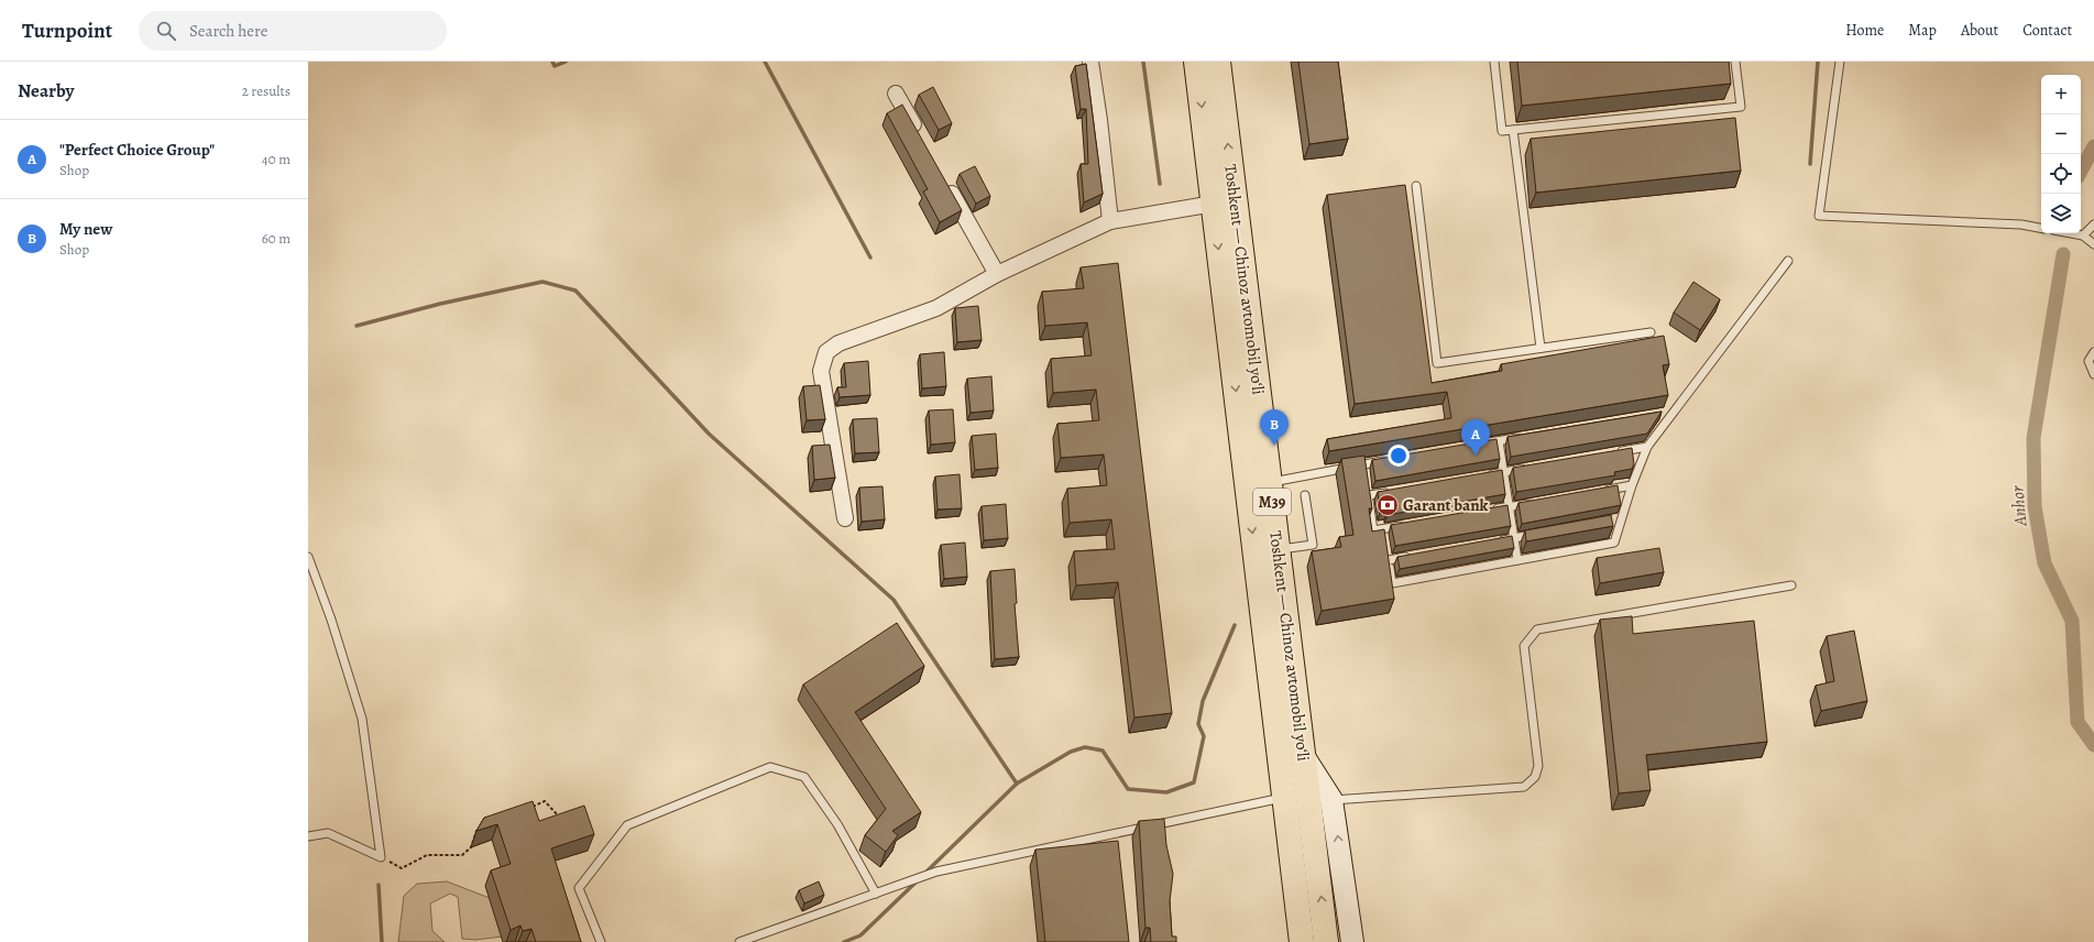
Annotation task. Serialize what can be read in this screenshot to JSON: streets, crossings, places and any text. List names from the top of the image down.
{
  "streets": {
    "highway": ["Toshkent — Chinoz avtomobil yoʻli", "M39"]
  },
  "crossings": [
    ["Toshkent — Chinoz avtomobil yoʻli", "M39"]
  ],
  "water": ["Anhor"],
  "places": {
    "bank": ["Garant bank"]
  },
  "page": {
    "header": "Turnpoint",
    "search": "Search here",
    "nav": [
      "Home",
      "Map",
      "About",
      "Contact"
    ],
    "heading": ["Nearby", "2 results"],
    "map_buttons": ["+", "−"],
    "list": [
      {
        "mark": "A",
        "name": "\"Perfect Choice Group\"",
        "note": "Shop",
        "value": "40 m"
      },
      {
        "mark": "B",
        "name": "My new",
        "note": "Shop",
        "value": "60 m"
      }
    ],
    "pins": ["B", "A"]
  }
}
